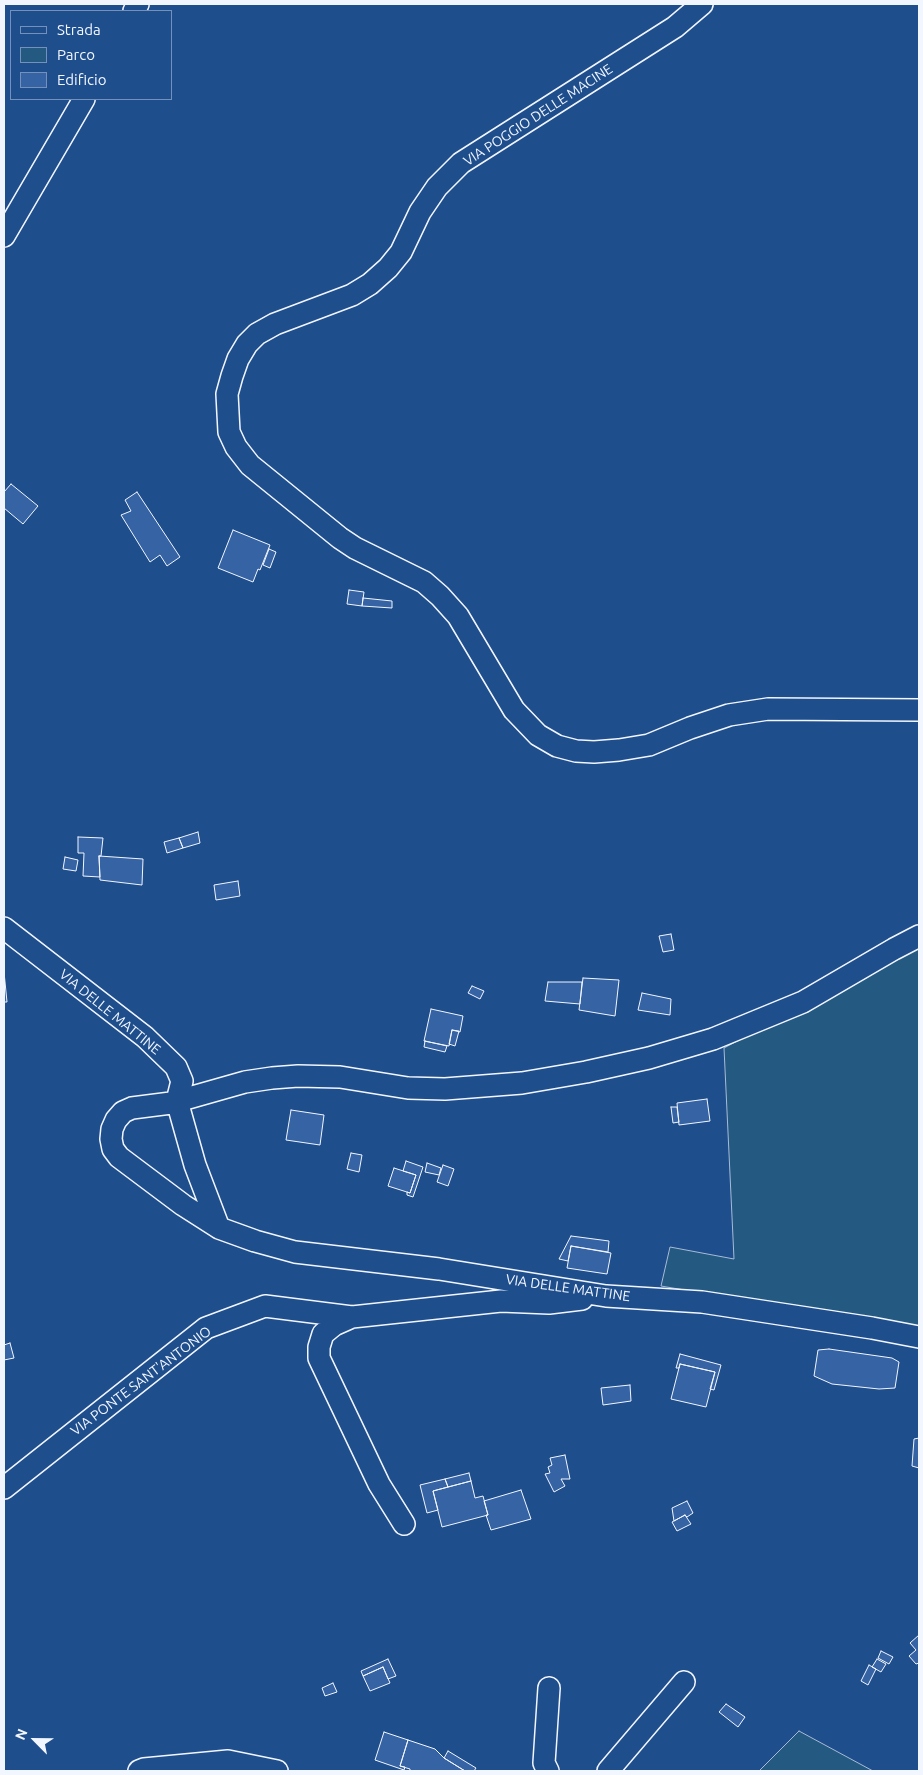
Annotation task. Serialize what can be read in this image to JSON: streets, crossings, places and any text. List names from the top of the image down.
{
  "streets": {
    "street": ["VIA POGGIO DELLE MACINE", "VIA DELLE MATTINE", "VIA PONTE SANT'ANTONIO"]
  },
  "crossings": [
    ["VIA DELLE MATTINE", "VIA PONTE SANT'ANTONIO"]
  ],
  "legend": ["Strada", "Parco", "Edificio"],
  "north": "top left"
}
